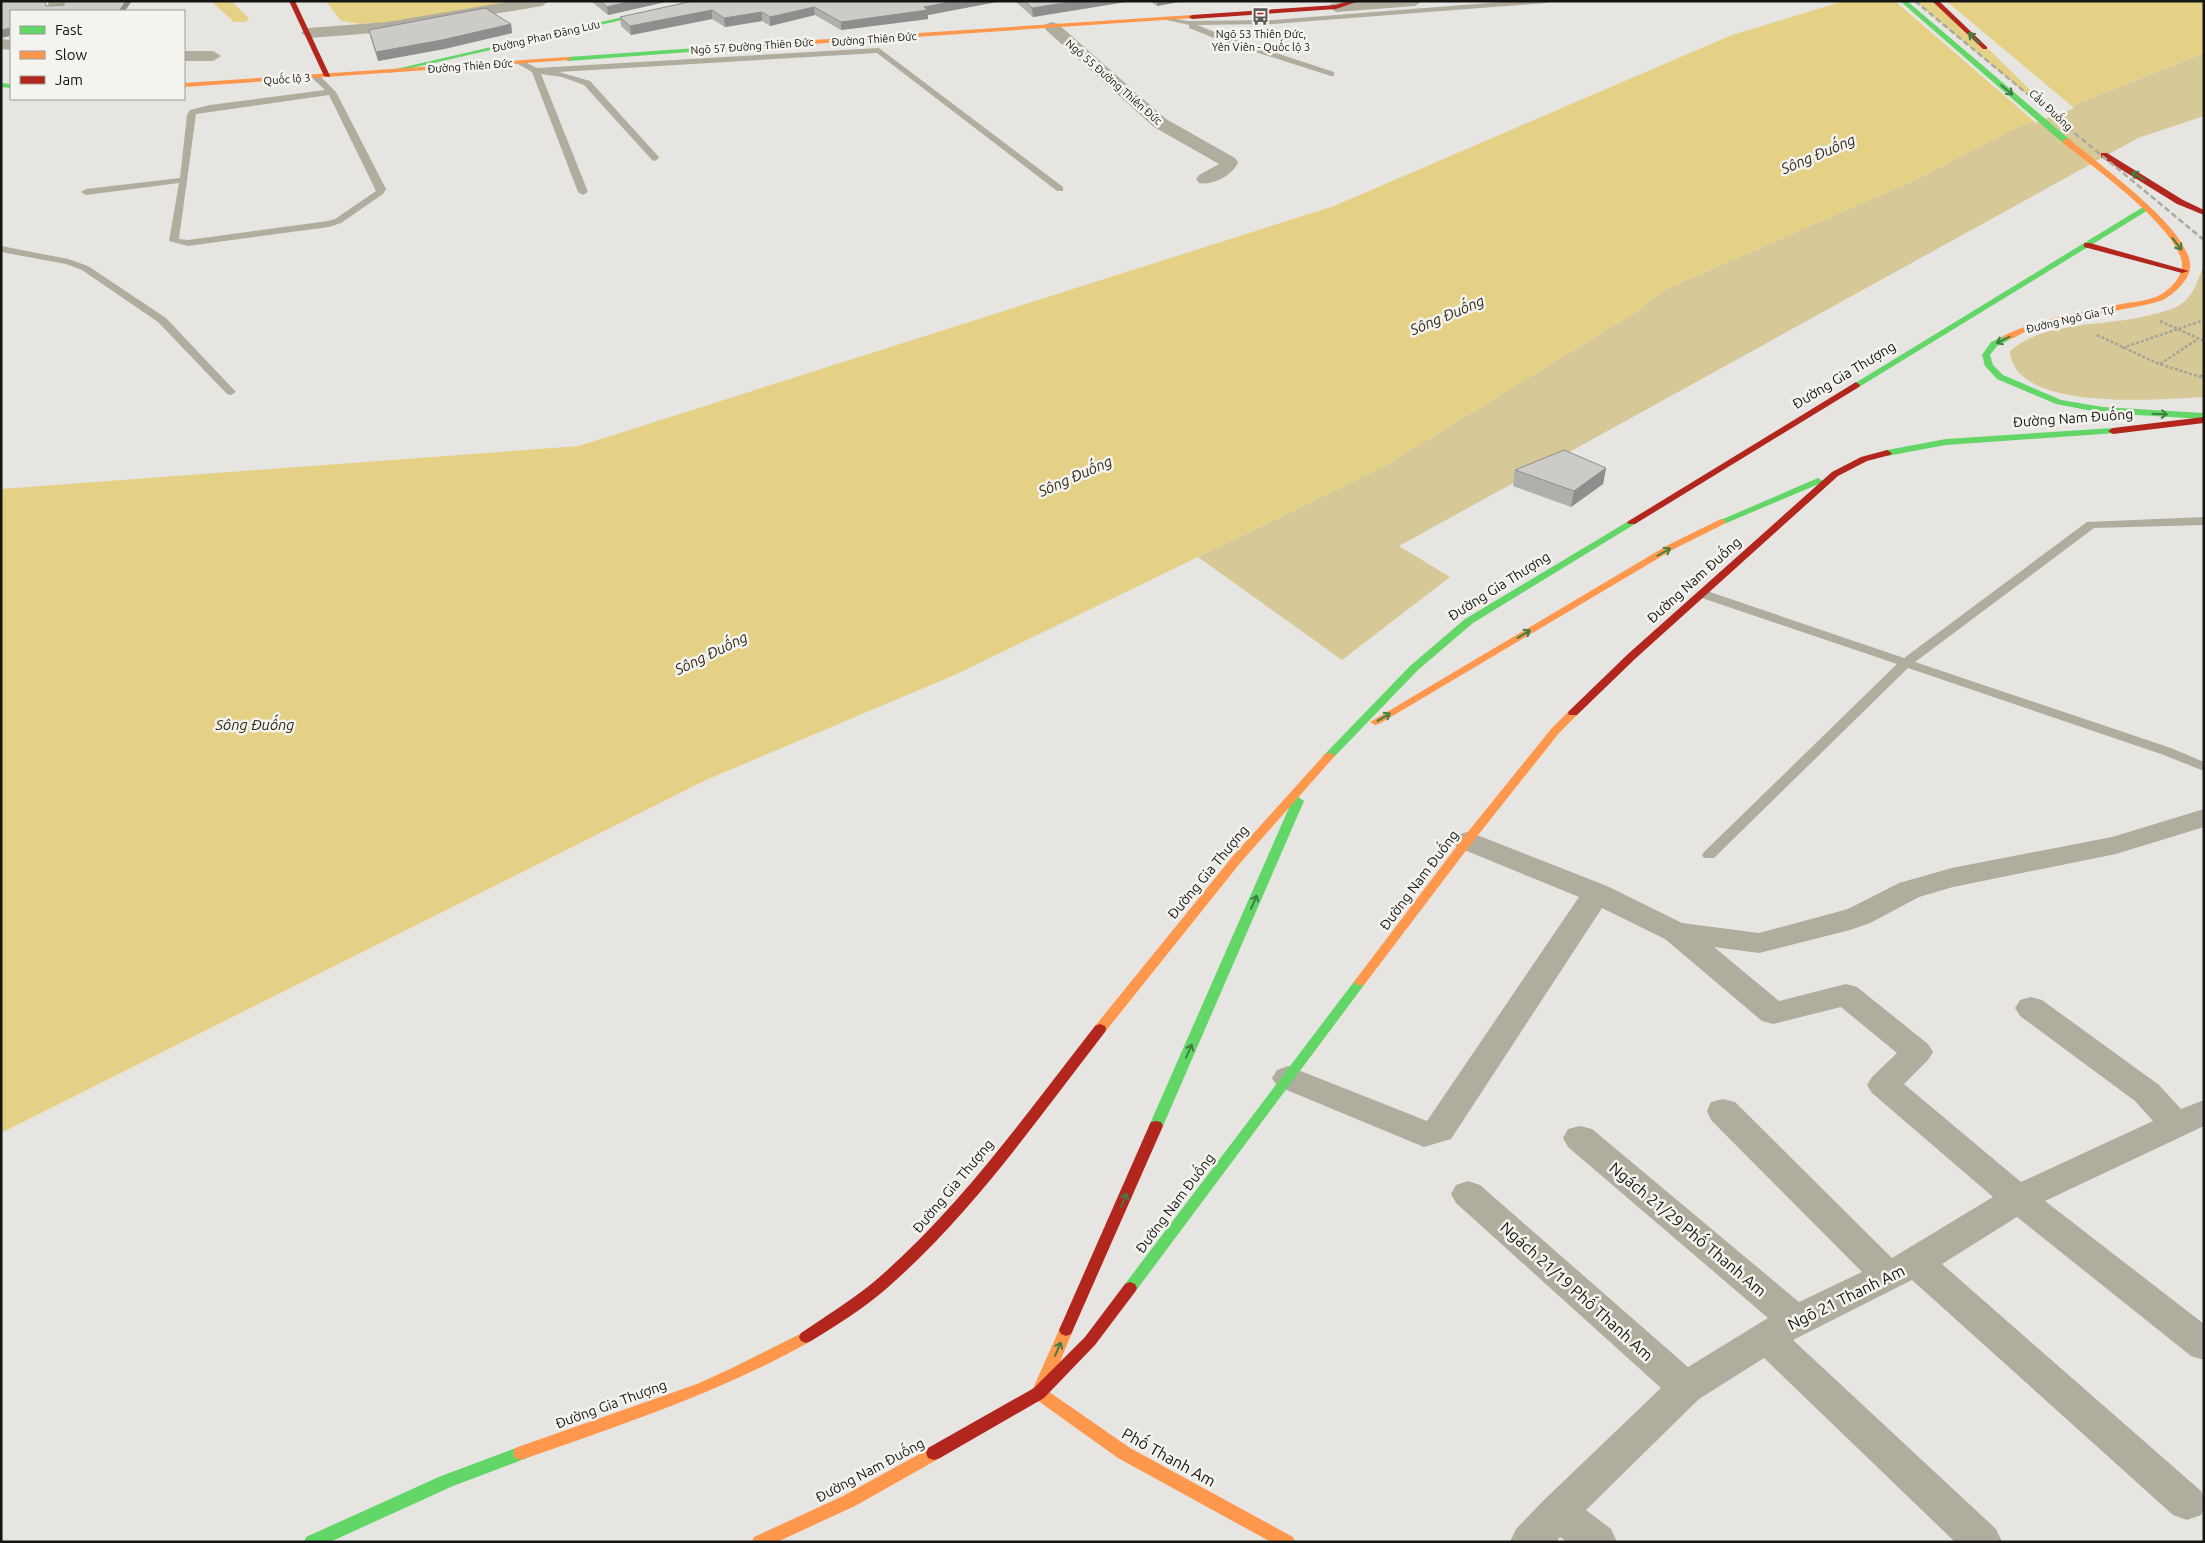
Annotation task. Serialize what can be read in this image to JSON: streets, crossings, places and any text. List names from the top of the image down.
{
  "streets": {
    "main road": [
      "Đường Phan Đăng Lưu",
      "Đường Thiên Đức",
      "Quốc lộ 3",
      "Cầu Đuống",
      "Đường Ngô Gia Tự",
      "Đường Gia Thượng",
      "Đường Nam Đuống",
      "Phố Thanh Am"
    ],
    "street": [
      "Ngõ 55 Đường Thiên Đức",
      "Ngách 21/29 Phố Thanh Am",
      "Ngách 21/19 Phố Thanh Am",
      "Ngõ 21 Thanh Am"
    ],
    "lane": ["Ngõ 57 Đường Thiên Đức"]
  },
  "crossings": [
    ["Đường Phan Đăng Lưu", "Đường Thiên Đức"],
    ["Đường Phan Đăng Lưu", "Quốc lộ 3"],
    ["Đường Thiên Đức", "Quốc lộ 3"],
    ["Đường Thiên Đức", "Ngõ 55 Đường Thiên Đức"],
    ["Cầu Đuống", "Đường Gia Thượng"],
    ["Đường Nam Đuống", "Phố Thanh Am"],
    ["Ngách 21/29 Phố Thanh Am", "Ngõ 21 Thanh Am"],
    ["Ngách 21/19 Phố Thanh Am", "Ngõ 21 Thanh Am"]
  ],
  "water": ["Sông Đuống"],
  "places": {
    "bus stop": ["Ngõ 53 Thiên Đức, Yên Viên - Quốc lộ 3"]
  },
  "legend": ["Fast", "Slow", "Jam"]
}
